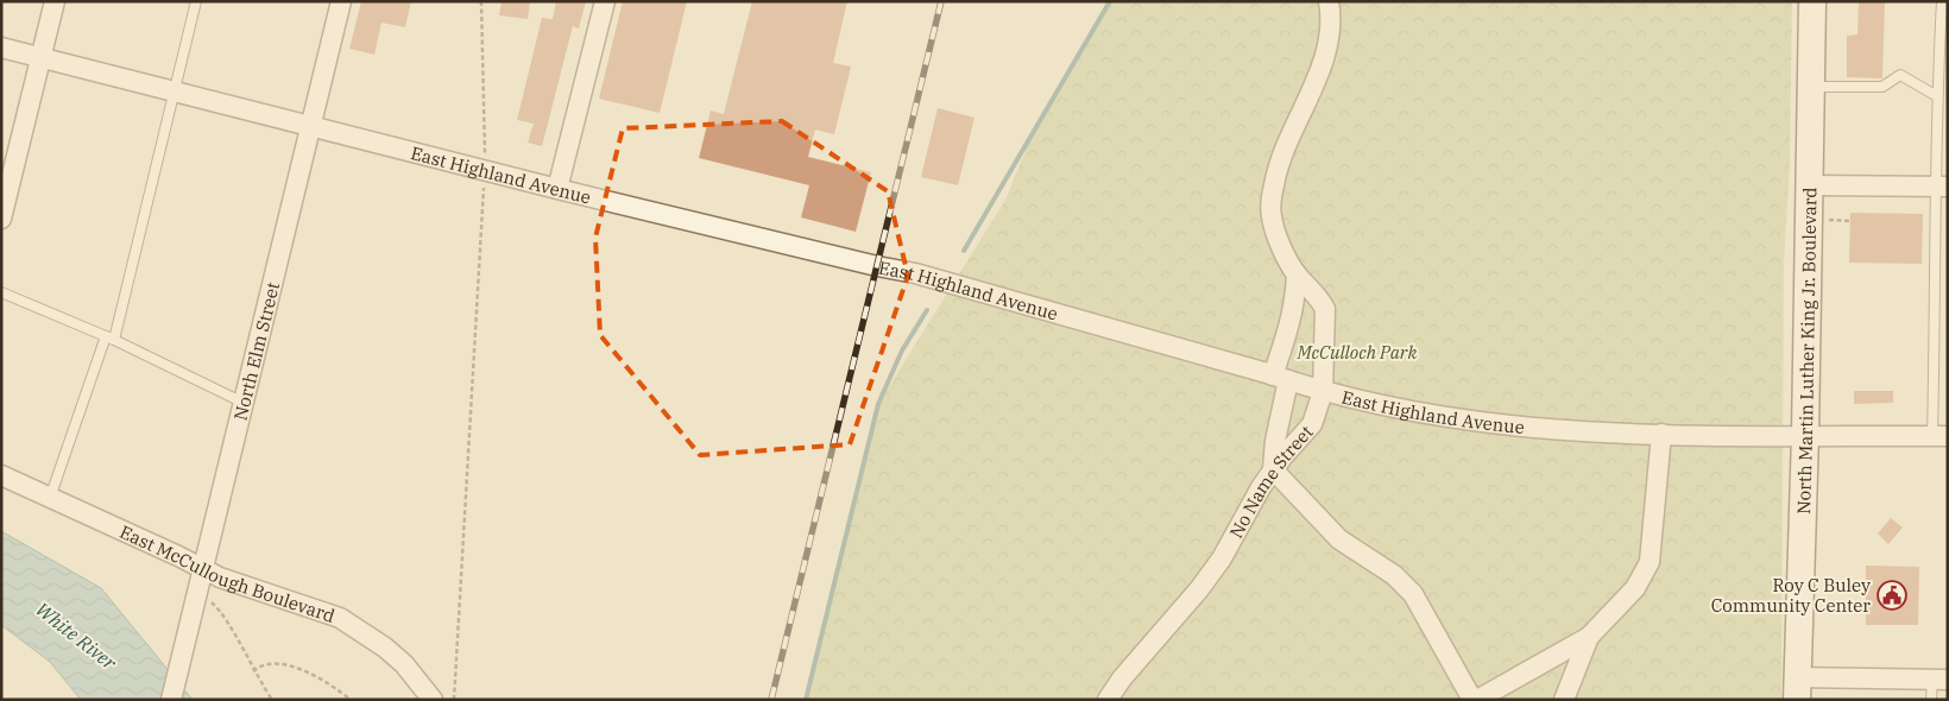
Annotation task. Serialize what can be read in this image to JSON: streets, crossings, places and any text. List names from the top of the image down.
{
  "streets": {
    "main road": ["North Martin Luther King Jr. Boulevard"],
    "street": [
      "East Highland Avenue",
      "North Elm Street",
      "No Name Street",
      "East McCullough Boulevard"
    ]
  },
  "crossings": [
    ["East Highland Avenue", "North Elm Street"],
    ["East Highland Avenue", "North Martin Luther King Jr. Boulevard"],
    ["East Highland Avenue", "No Name Street"],
    ["North Elm Street", "East McCullough Boulevard"]
  ],
  "water": ["White River"],
  "parks": ["McCulloch Park"],
  "places": {
    "public building": ["Roy C Buley Community Center"]
  }
}
